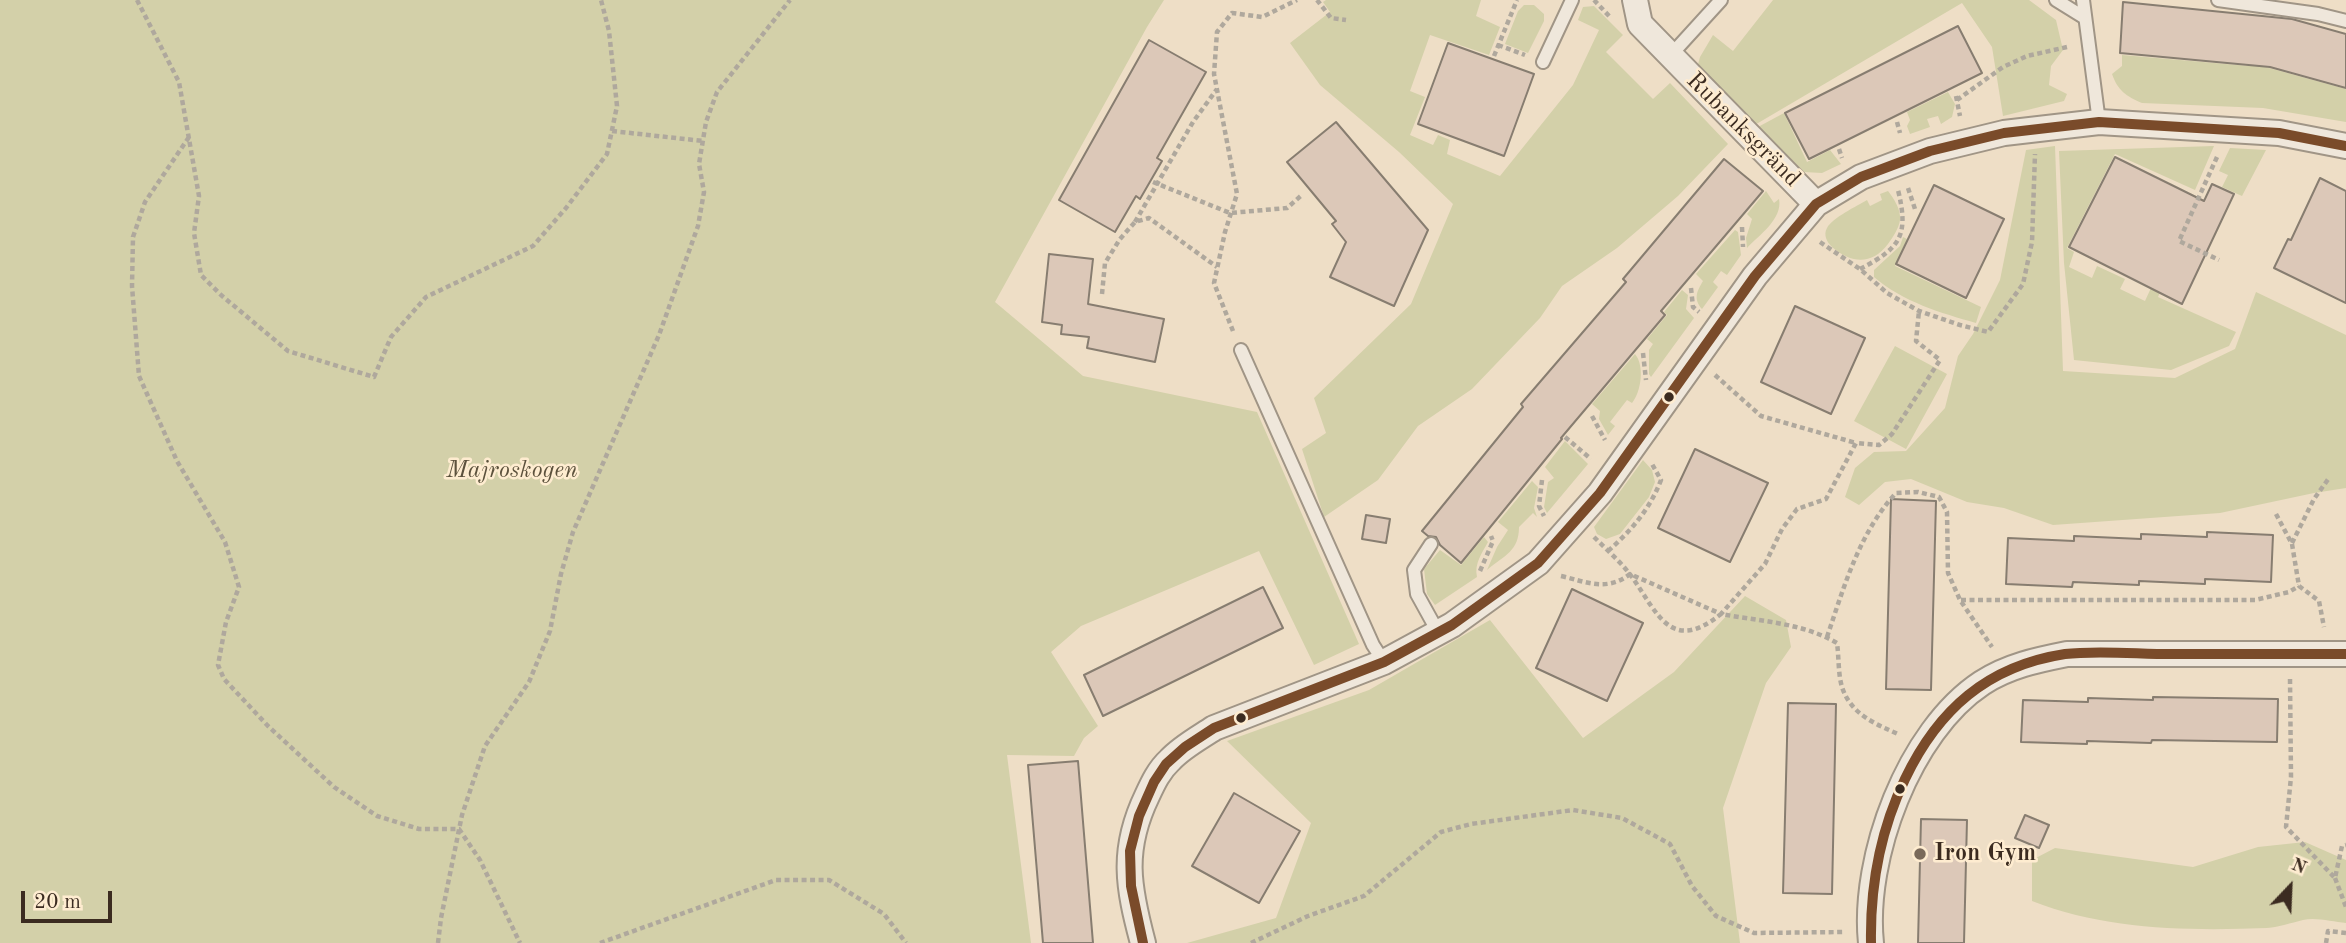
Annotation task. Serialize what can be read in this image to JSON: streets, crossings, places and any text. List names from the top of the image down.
{
  "streets": {
    "street": ["Rubanksgränd"]
  },
  "parks": ["Majroskogen"],
  "places": ["Iron Gym"],
  "scale_bar": "20 m",
  "north": "top right"
}
